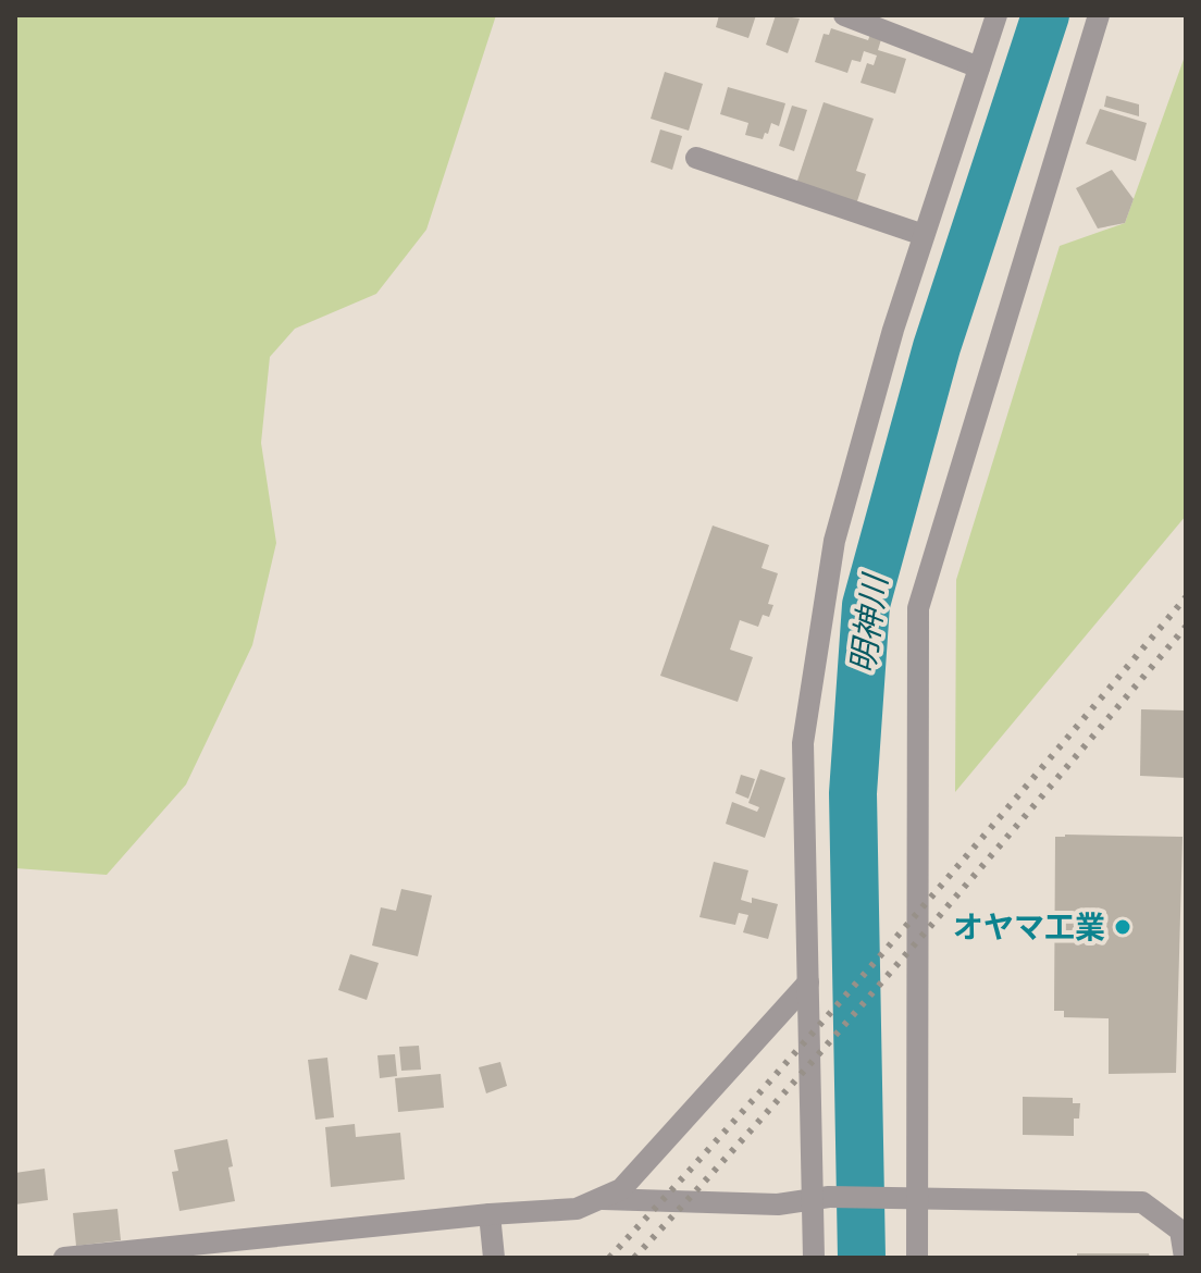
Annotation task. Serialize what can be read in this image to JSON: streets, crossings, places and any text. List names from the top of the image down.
{
  "water": ["明神川"],
  "places": ["オヤマ工業"]
}
